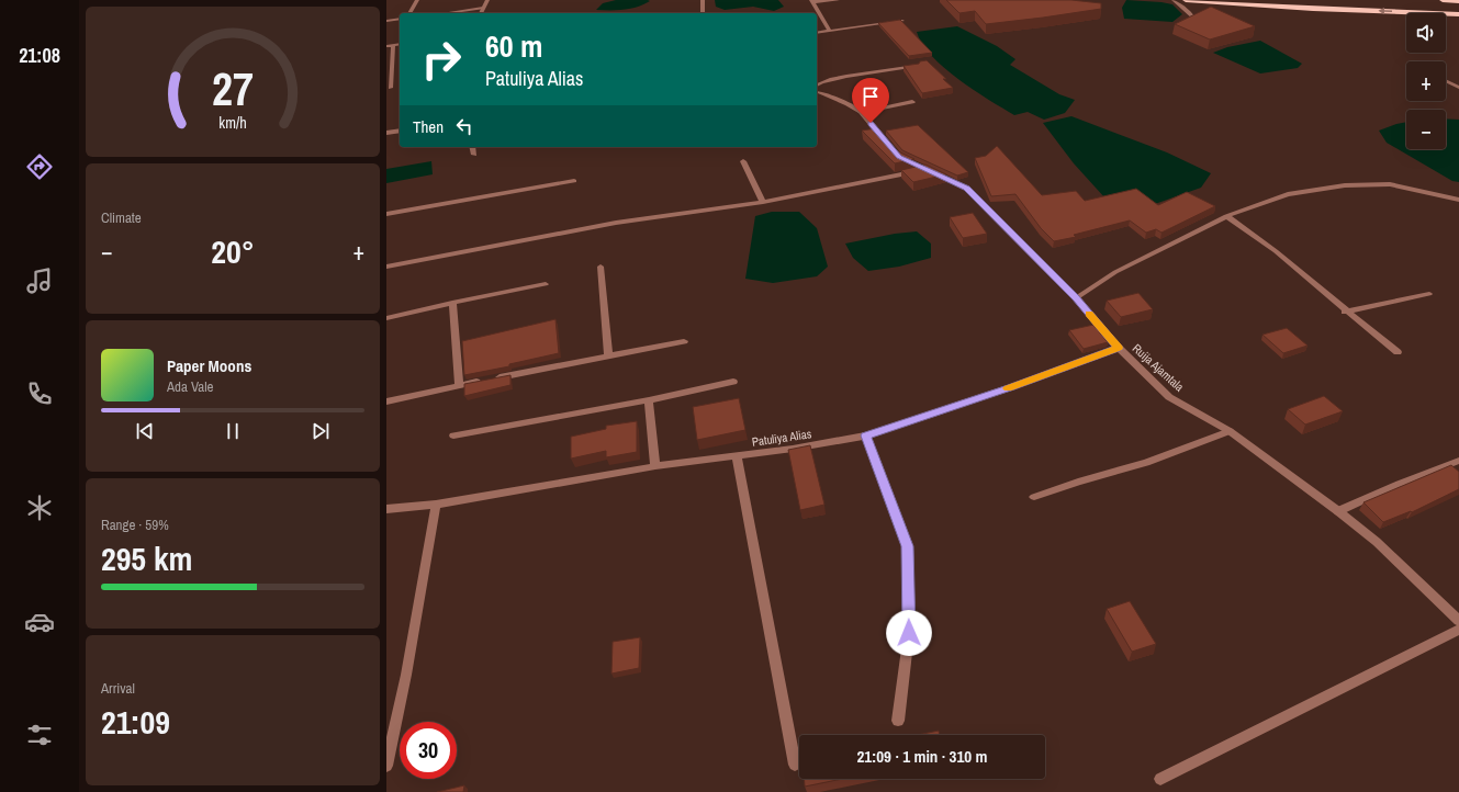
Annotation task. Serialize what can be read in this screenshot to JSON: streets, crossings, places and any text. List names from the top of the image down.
{
  "streets": {
    "street": ["Ruija Ajamtala", "Patuliya Alias"]
  },
  "crossings": [
    ["Ruija Ajamtala", "Patuliya Alias"]
  ],
  "page": {
    "tabs": "21:08",
    "map_buttons": ["+", "−"],
    "turn": ["60 m", "Patuliya Alias"],
    "then": "Then",
    "tile": [
      "Climate",
      ["Range · 59%", "295 km"],
      ["Arrival", "21:09"]
    ],
    "heat": ["−", "20°", "+"],
    "song": ["Paper Moons", "Ada Vale"],
    "limit": "30",
    "trip": "21:09 · 1 min · 310 m",
    "gauge": ["27", "km/h"]
  }
}
